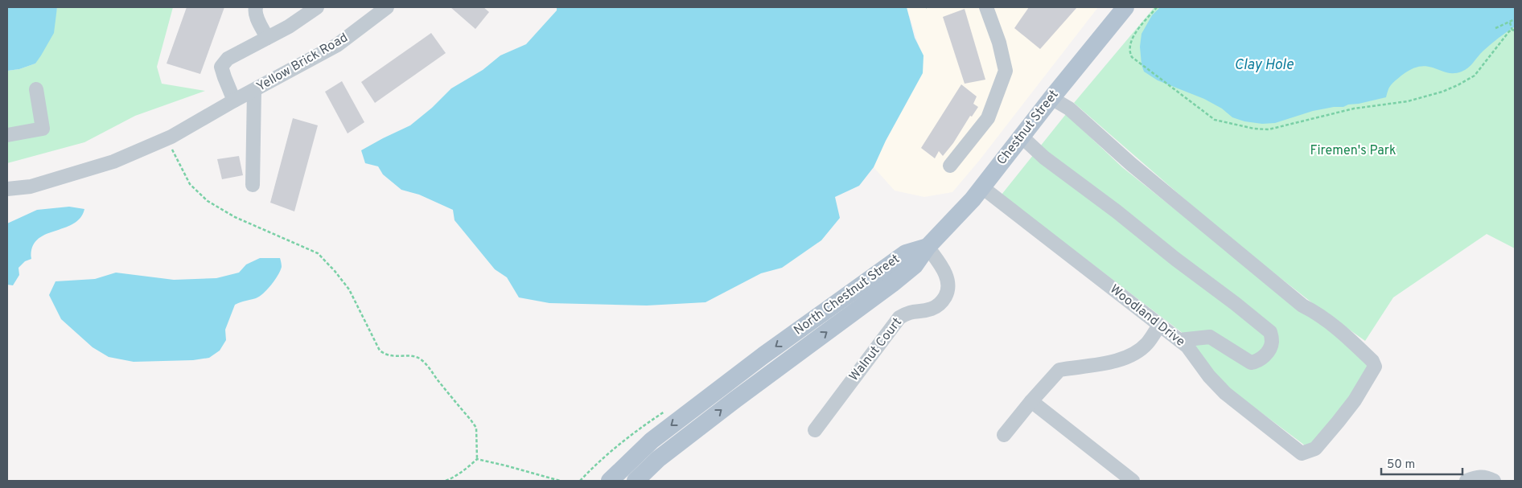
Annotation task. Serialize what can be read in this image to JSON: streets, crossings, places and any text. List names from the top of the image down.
{
  "streets": {
    "main road": ["Chestnut Street", "North Chestnut Street"],
    "street": ["Yellow Brick Road", "Woodland Drive", "Walnut Court"]
  },
  "crossings": [
    ["Chestnut Street", "North Chestnut Street"],
    ["Chestnut Street", "Woodland Drive"],
    ["Chestnut Street", "Walnut Court"],
    ["North Chestnut Street", "Walnut Court"]
  ],
  "water": ["Clay Hole"],
  "parks": ["Firemen's Park"],
  "scale_bar": "50 m"
}
